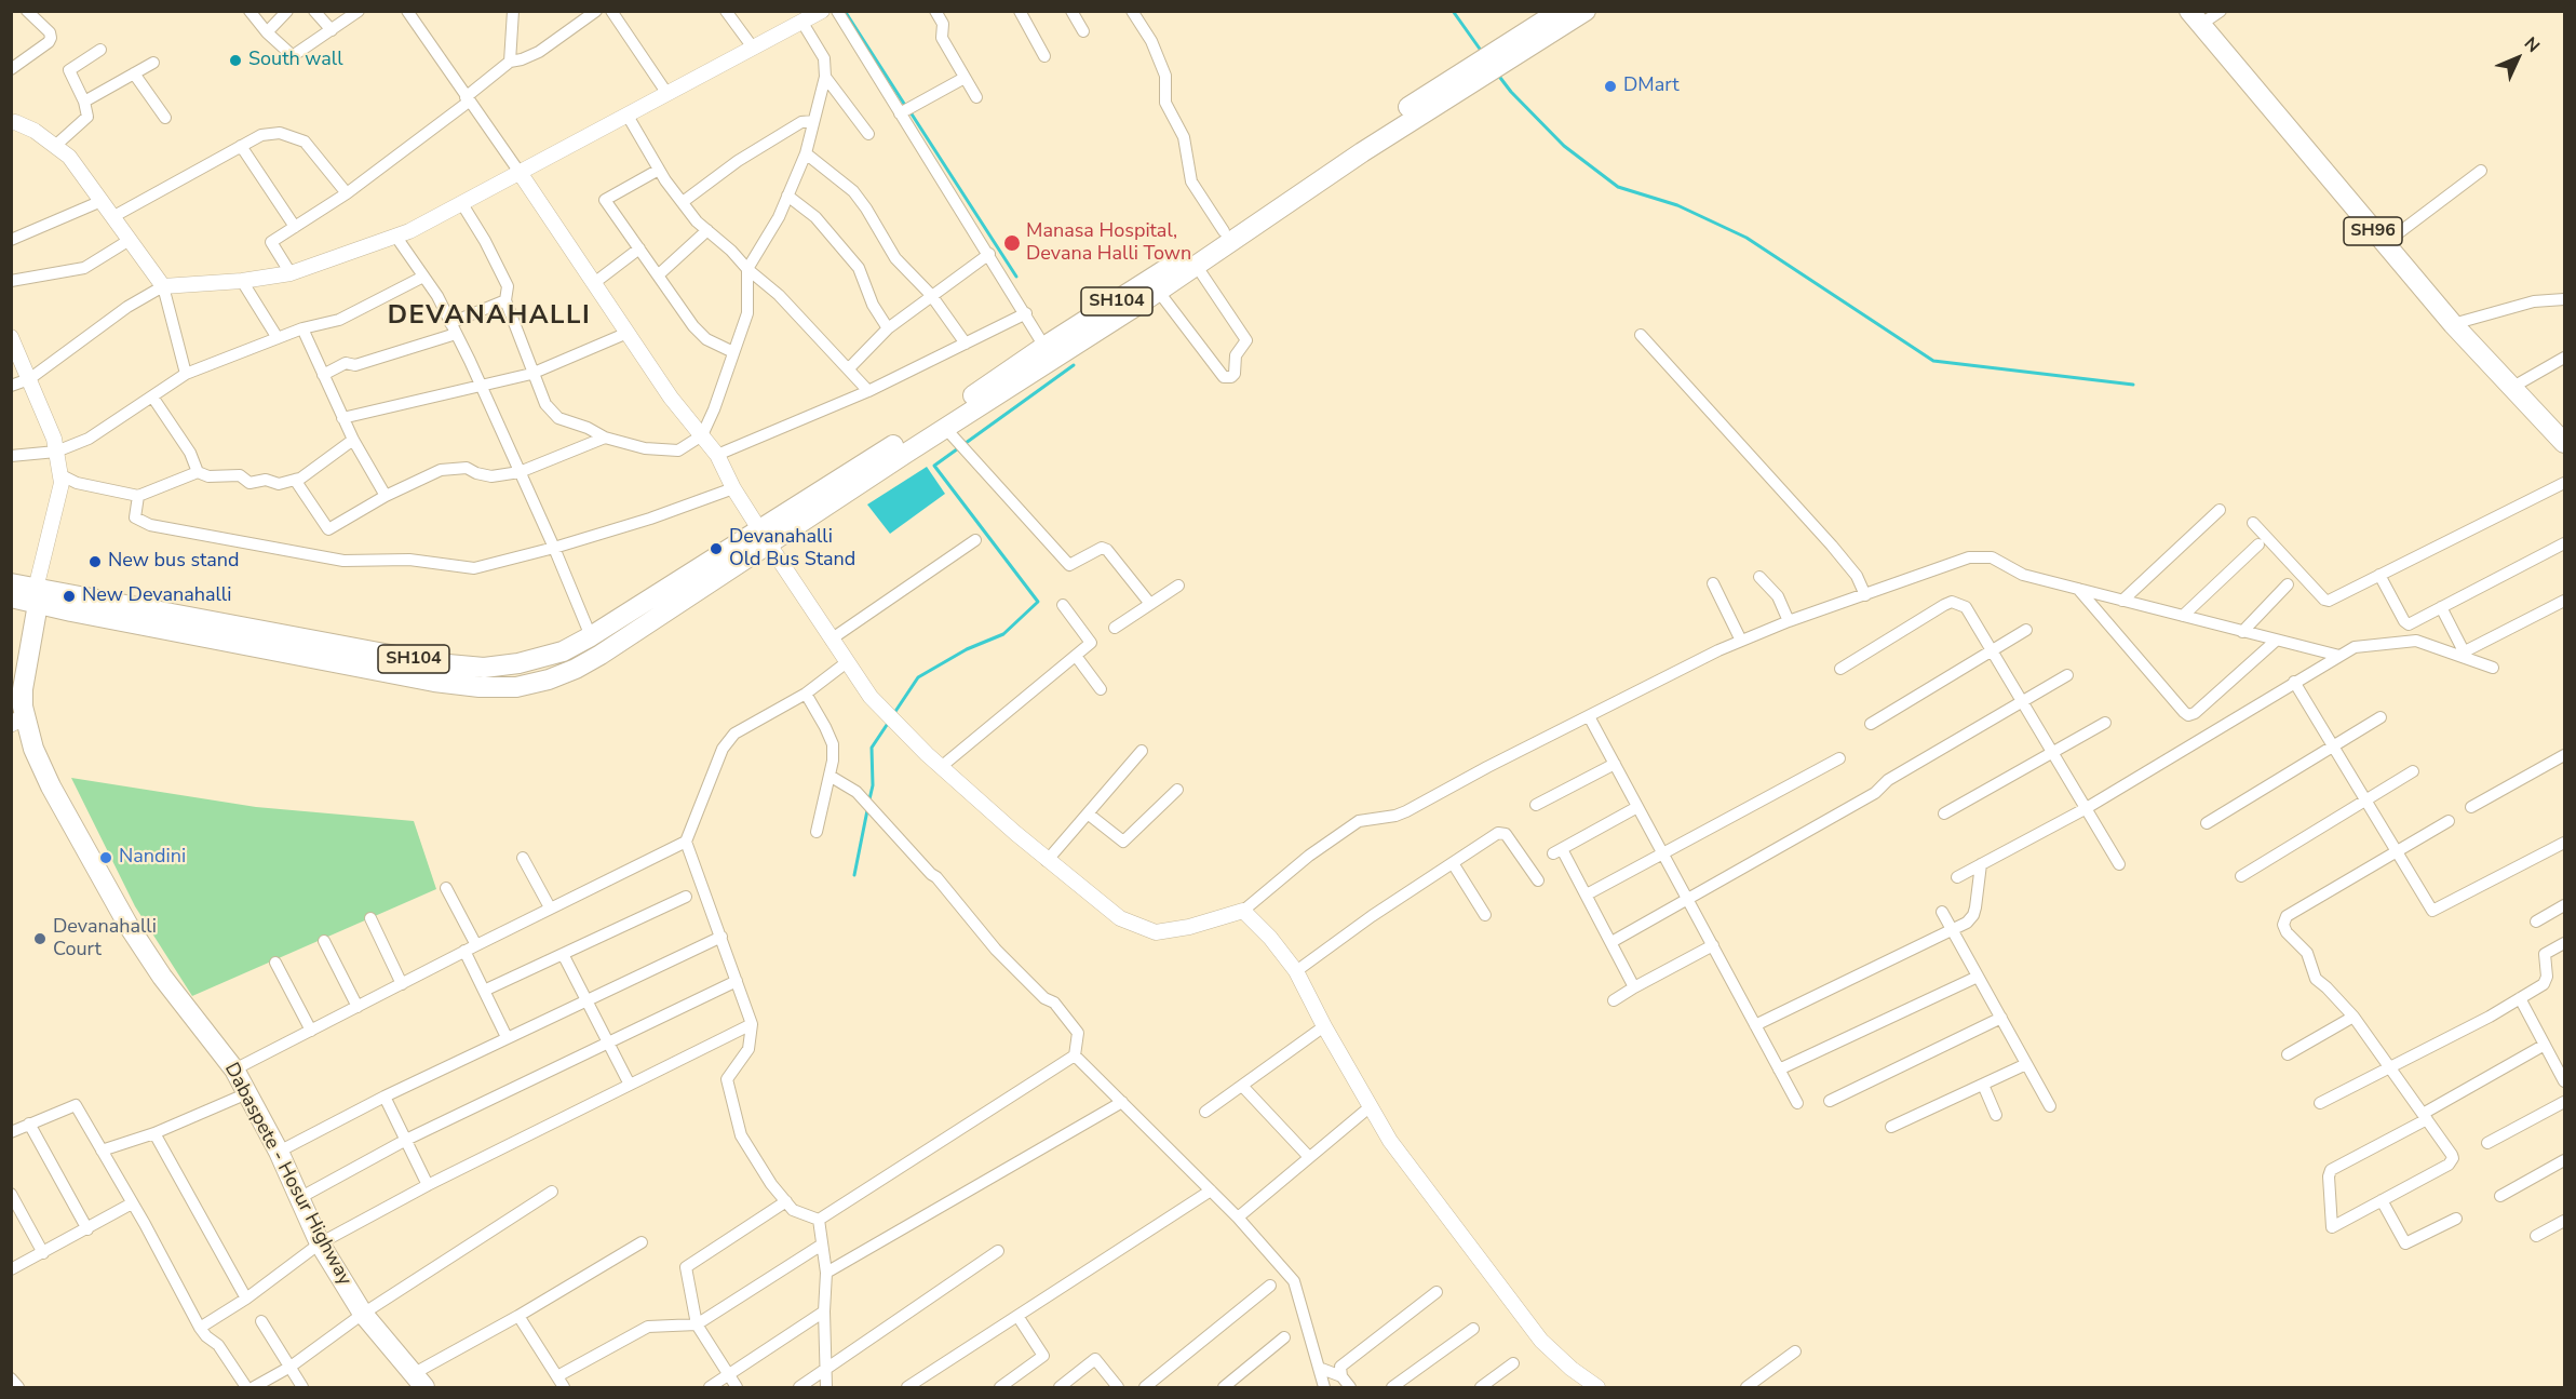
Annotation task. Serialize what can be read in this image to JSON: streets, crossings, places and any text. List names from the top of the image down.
{
  "streets": {
    "main road": ["SH96", "SH104", "Dabaspete - Hosur Highway"]
  },
  "crossings": [
    ["SH104", "Dabaspete - Hosur Highway"]
  ],
  "districts": ["DEVANAHALLI"],
  "places": [
    "South wall",
    "DMart",
    "Manasa Hospital, Devana Halli Town",
    "Devanahalli Old Bus Stand",
    "New bus stand",
    "New Devanahalli",
    "Nandini",
    "Devanahalli Court"
  ],
  "north": "top right"
}
